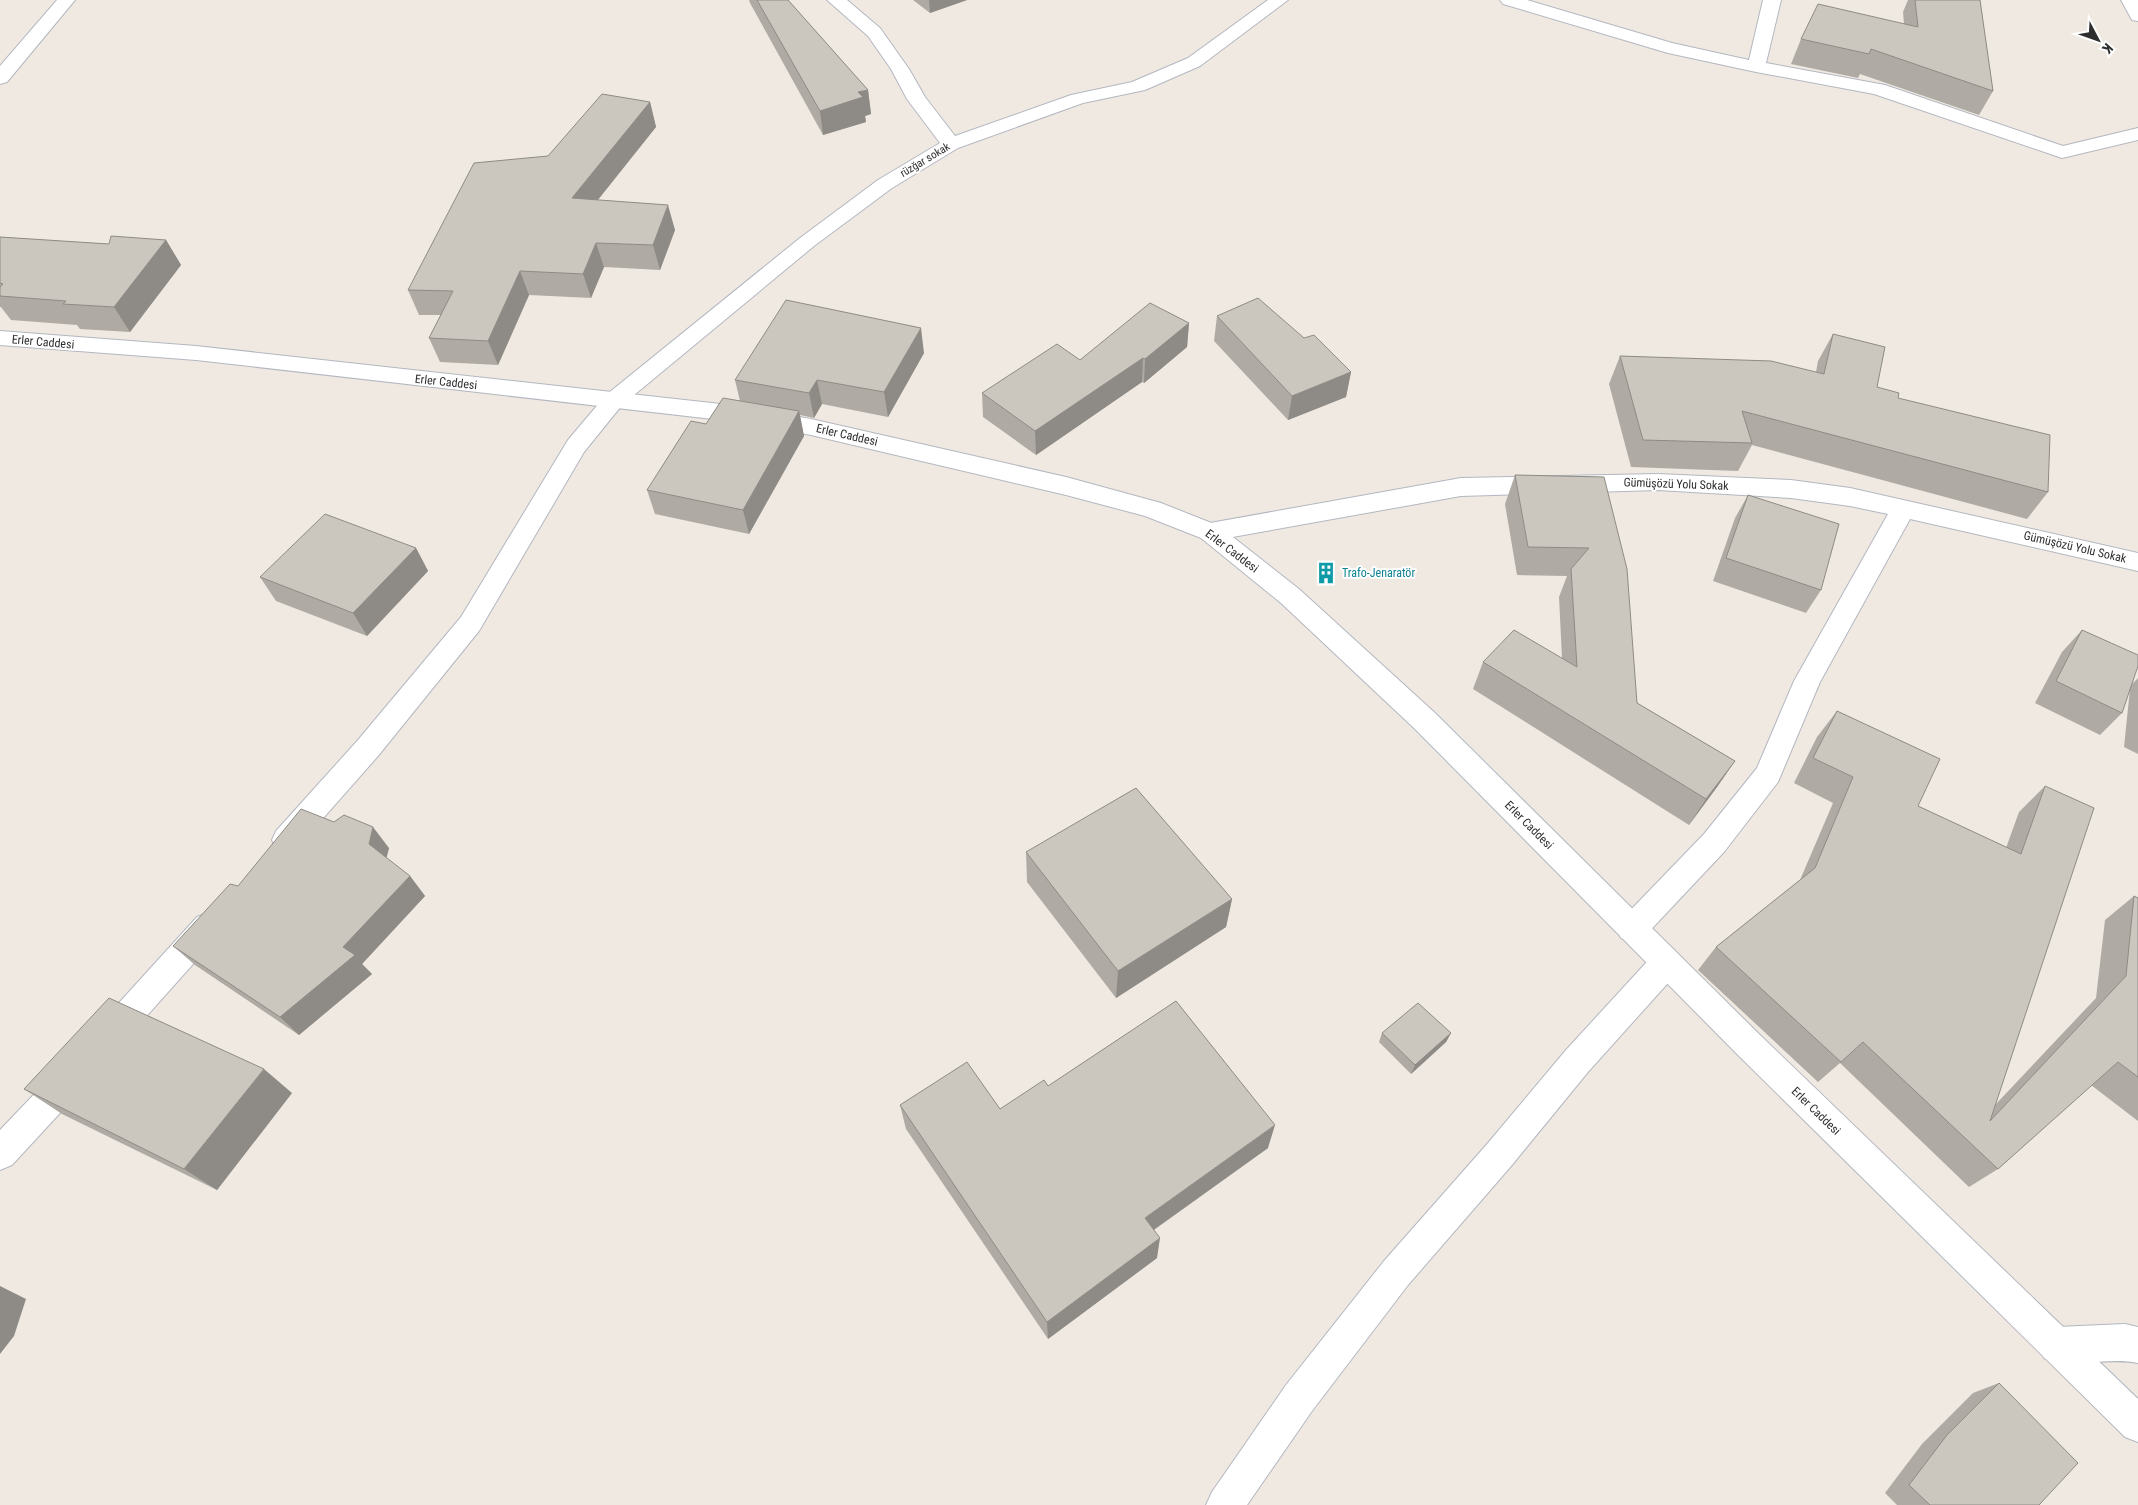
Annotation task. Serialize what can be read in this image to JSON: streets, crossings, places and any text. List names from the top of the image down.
{
  "streets": {
    "street": ["rüzğar sokak", "Erler Caddesi", "Gümüşözü Yolu Sokak"]
  },
  "crossings": [
    ["rüzğar sokak", "Erler Caddesi"],
    ["Erler Caddesi", "Gümüşözü Yolu Sokak"]
  ],
  "places": {
    "building": ["Trafo-Jenaratör"]
  },
  "north": "bottom right"
}
